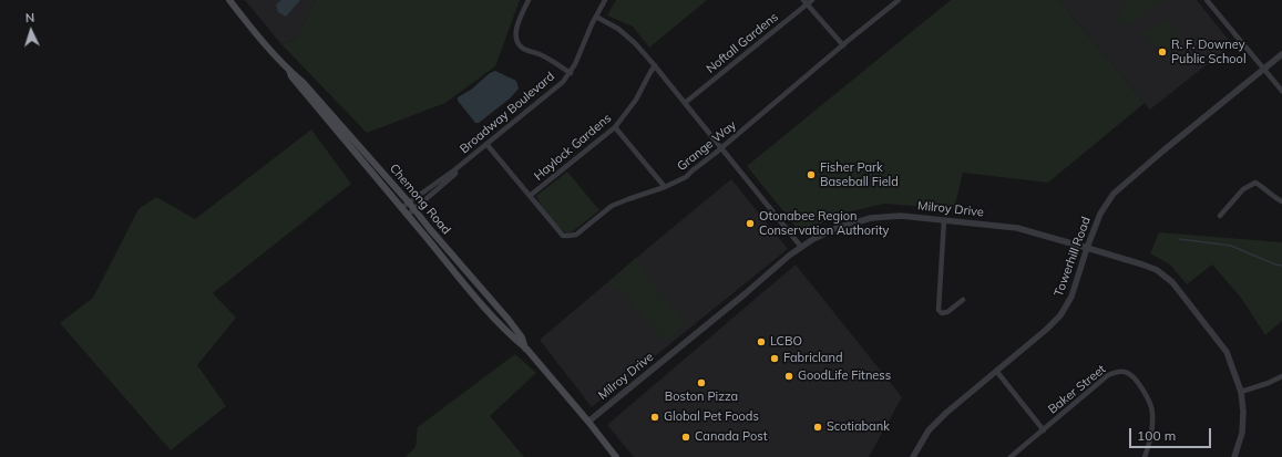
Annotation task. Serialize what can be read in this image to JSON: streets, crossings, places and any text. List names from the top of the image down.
{
  "streets": {
    "main road": ["Chemong Road"],
    "street": [
      "Noftall Gardens",
      "Broadway Boulevard",
      "Grange Way",
      "Haylock Gardens",
      "Milroy Drive",
      "Towerhill Road",
      "Baker Street"
    ]
  },
  "crossings": [
    ["Broadway Boulevard", "Grange Way"],
    ["Broadway Boulevard", "Chemong Road"],
    ["Grange Way", "Haylock Gardens"],
    ["Chemong Road", "Milroy Drive"],
    ["Milroy Drive", "Towerhill Road"]
  ],
  "places": [
    "R. F. Downey Public School",
    "Fisher Park Baseball Field",
    "Otonabee Region Conservation Authority",
    "LCBO",
    "Fabricland",
    "GoodLife Fitness",
    "Boston Pizza",
    "Global Pet Foods",
    "Scotiabank",
    "Canada Post"
  ],
  "scale_bar": "100 m",
  "north": "top"
}
